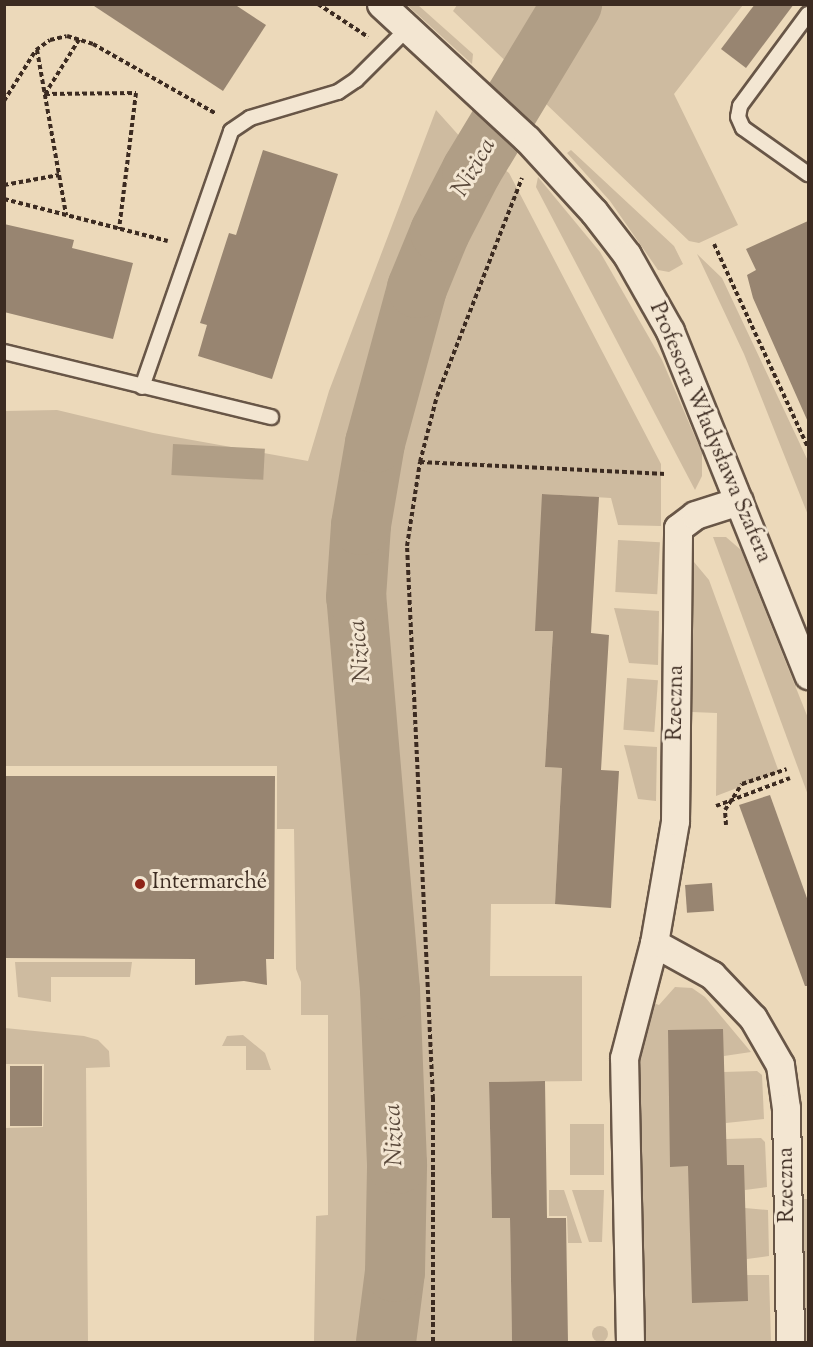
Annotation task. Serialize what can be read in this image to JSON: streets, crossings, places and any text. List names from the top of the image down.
{
  "streets": {
    "street": ["Profesora Władysława Szafera", "Rzeczna"]
  },
  "crossings": [
    ["Profesora Władysława Szafera", "Rzeczna"]
  ],
  "water": ["Nizica"],
  "places": ["Intermarché"]
}
